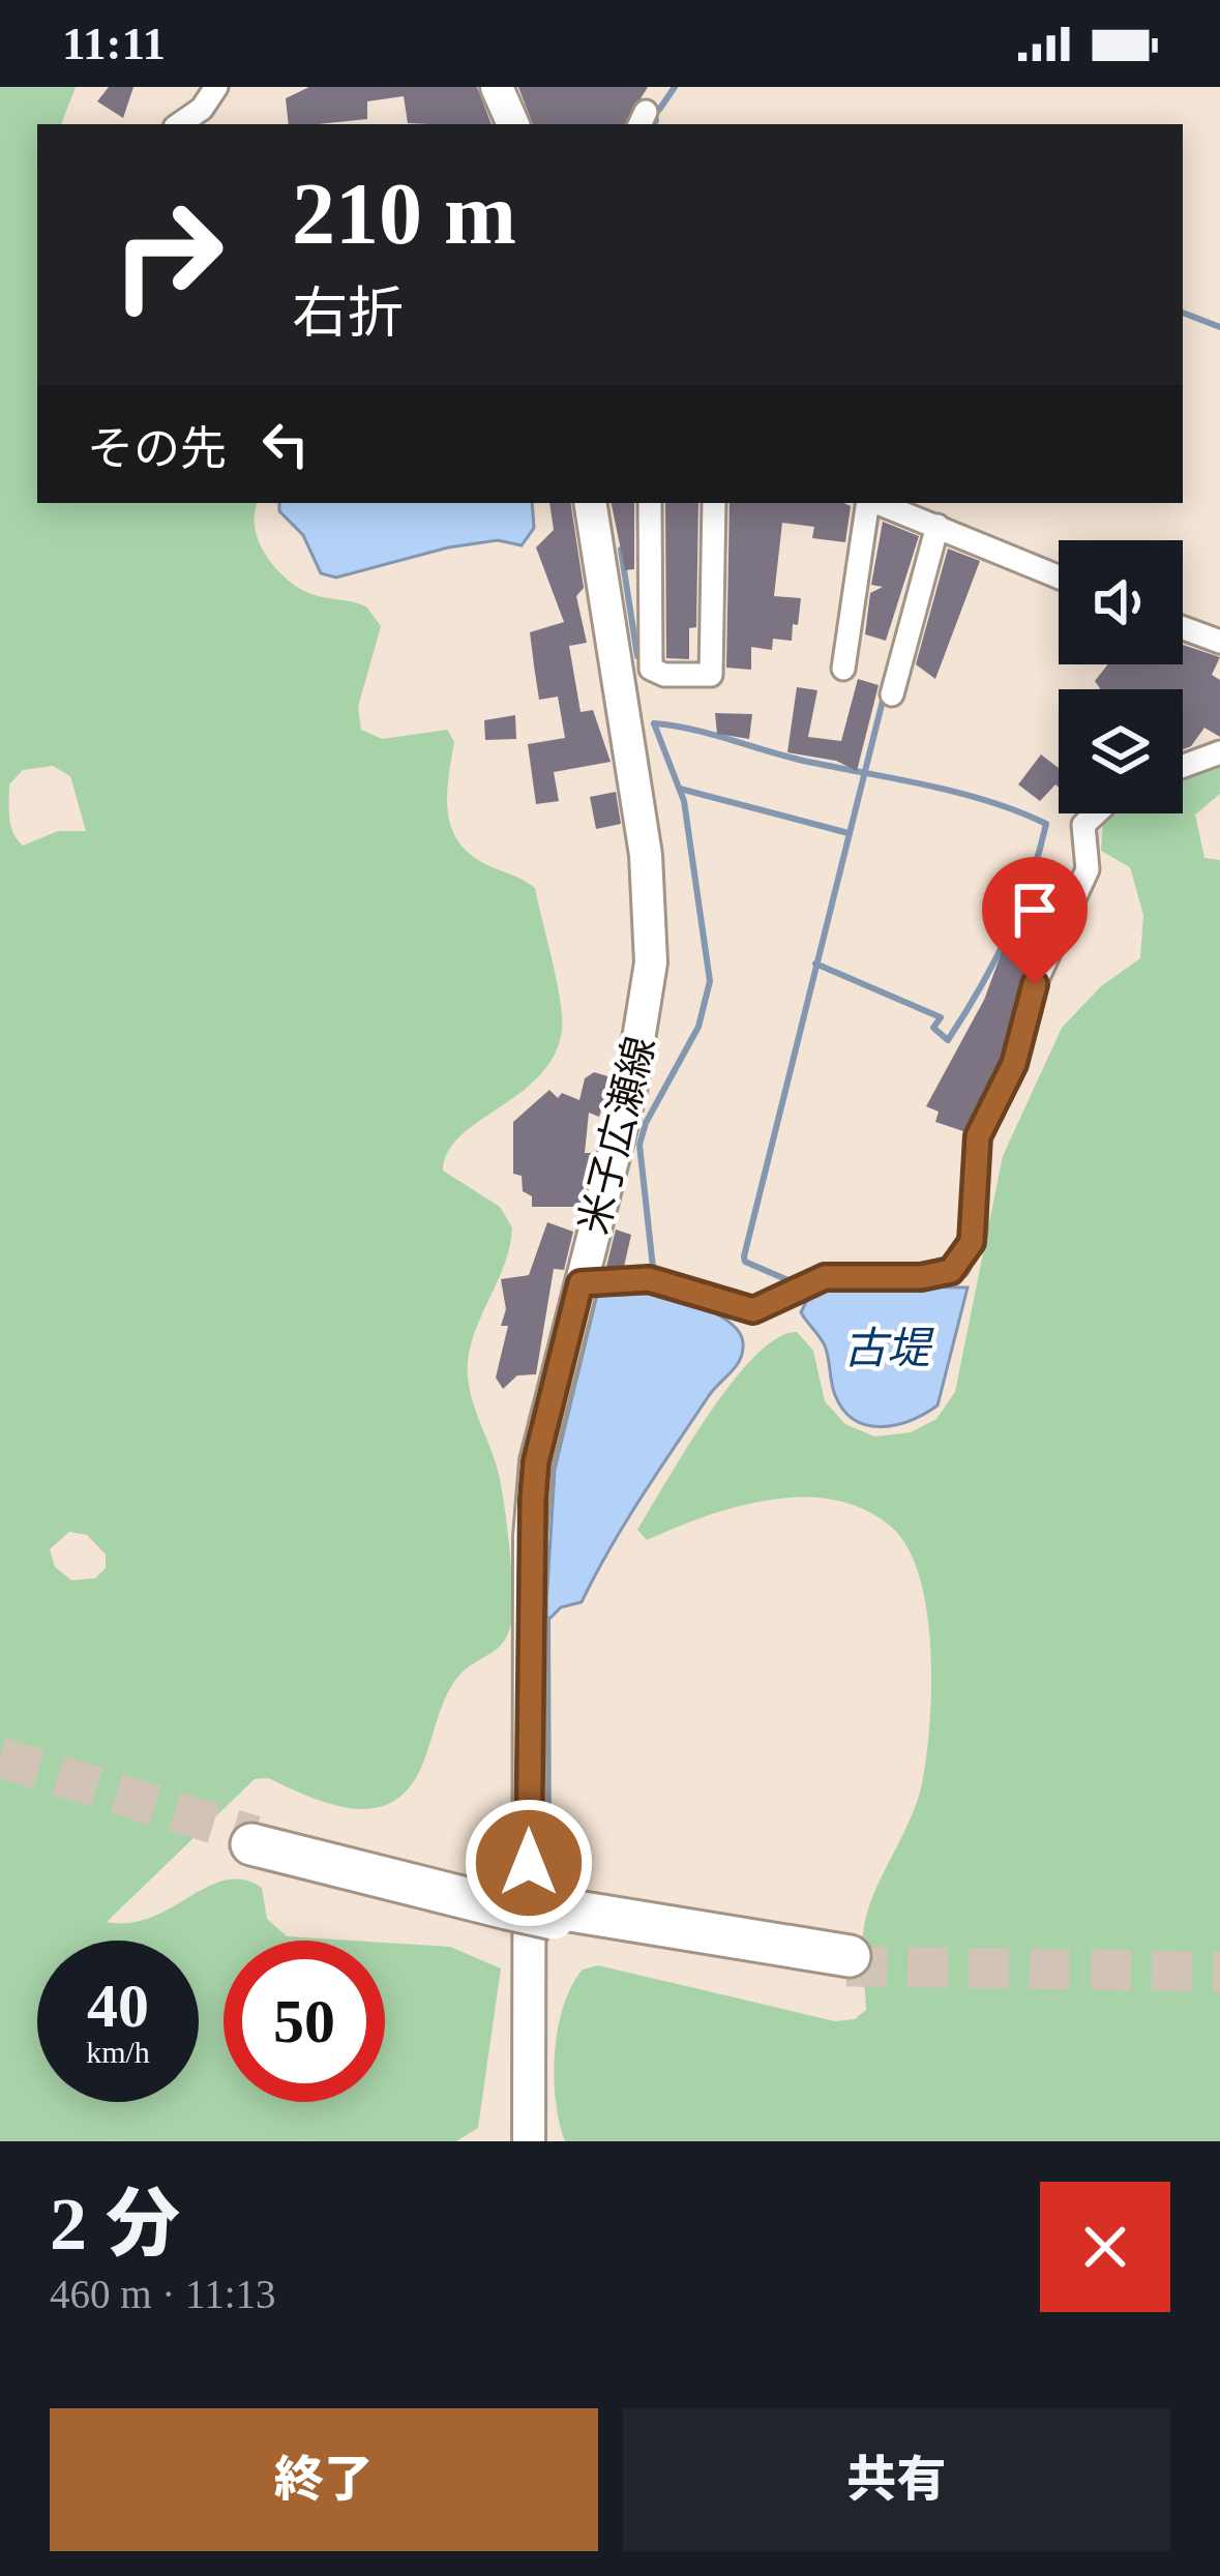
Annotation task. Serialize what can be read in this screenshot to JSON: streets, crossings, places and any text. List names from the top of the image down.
{
  "streets": {
    "main road": ["米子広瀬線"]
  },
  "water": ["古堤"],
  "page": {
    "status": "11:11",
    "turn": ["210 m", "右折"],
    "then": "その先",
    "speed": "40 km/h",
    "limit": "50",
    "heading": ["2 分", "460 m · 11:13"],
    "buttons": ["終了", "共有"]
  }
}
